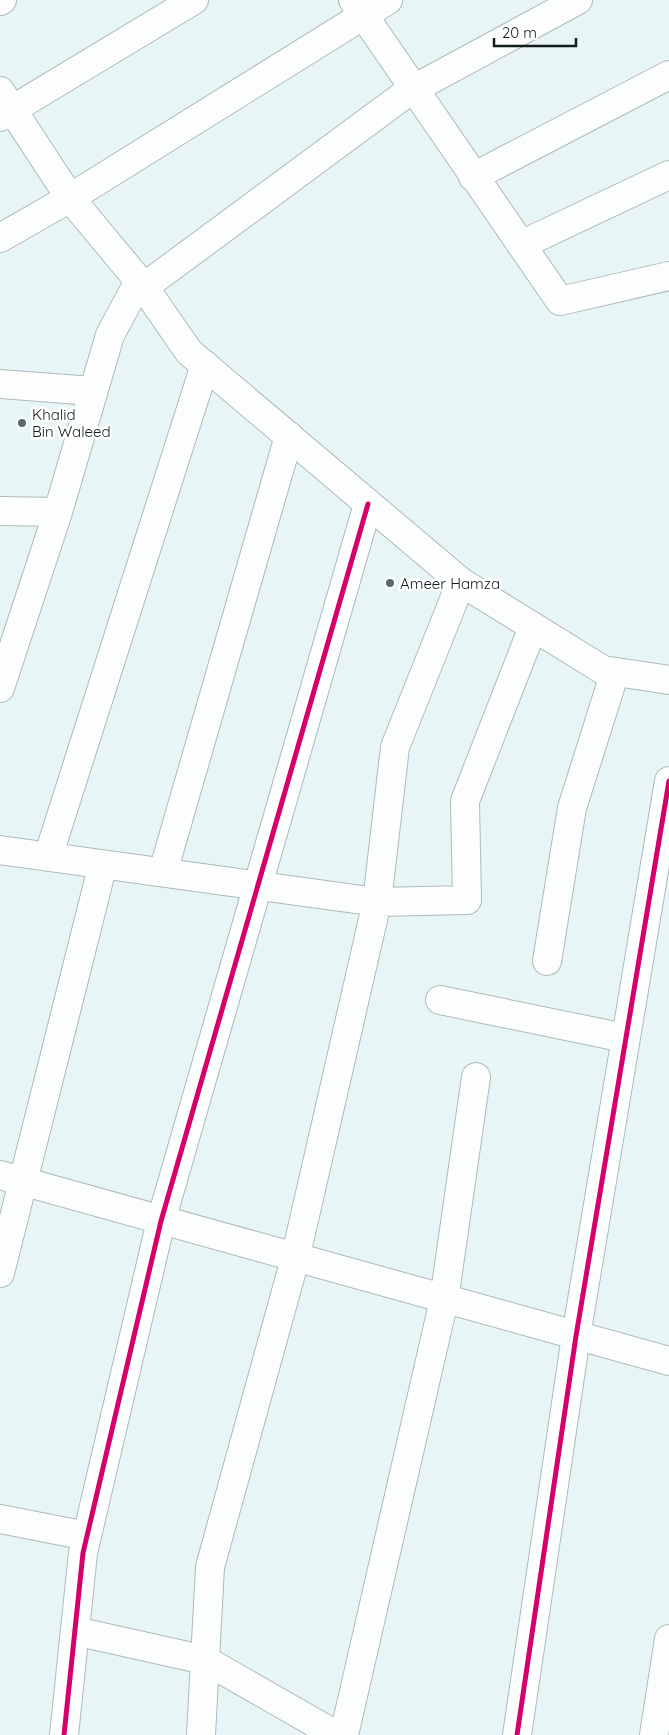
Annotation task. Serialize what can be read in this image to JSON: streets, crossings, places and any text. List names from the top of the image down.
{
  "places": ["Khalid Bin Waleed", "Ameer Hamza"],
  "scale_bar": "20 m"
}
